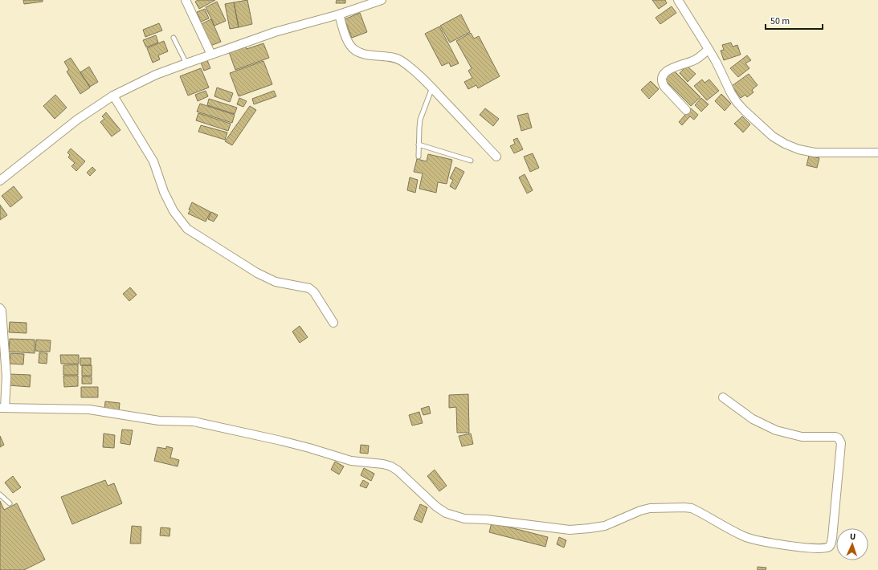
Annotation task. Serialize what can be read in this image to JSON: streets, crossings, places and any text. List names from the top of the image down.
{
  "scale_bar": "50 m",
  "north": "top"
}
